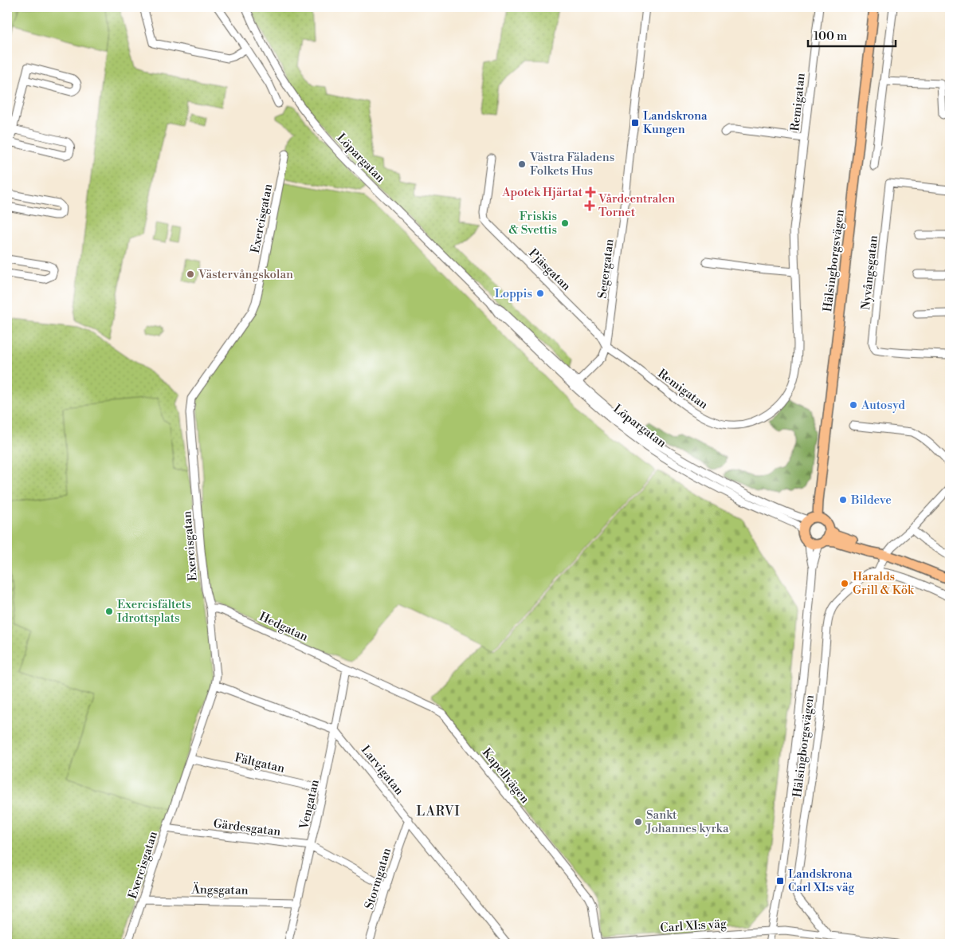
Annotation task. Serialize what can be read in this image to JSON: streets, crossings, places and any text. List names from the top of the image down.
{
  "streets": {
    "main road": ["Hälsingborgsvägen"],
    "street": [
      "Remigatan",
      "Löpargatan",
      "Exercisgatan",
      "Segergatan",
      "Pjäsgatan",
      "Nyvångsgatan",
      "Hedgatan",
      "Fältgatan",
      "Larvigatan",
      "Kapellvägen",
      "Vengatan",
      "Gärdesgatan",
      "Stormgatan",
      "Ängsgatan",
      "Carl XI:s väg"
    ]
  },
  "crossings": [
    ["Remigatan", "Segergatan"],
    ["Remigatan", "Pjäsgatan"],
    ["Löpargatan", "Hälsingborgsvägen"],
    ["Löpargatan", "Segergatan"],
    ["Exercisgatan", "Hedgatan"],
    ["Exercisgatan", "Fältgatan"],
    ["Exercisgatan", "Gärdesgatan"],
    ["Exercisgatan", "Ängsgatan"],
    ["Hälsingborgsvägen", "Carl XI:s väg"],
    ["Segergatan", "Pjäsgatan"],
    ["Hedgatan", "Kapellvägen"],
    ["Hedgatan", "Vengatan"],
    ["Fältgatan", "Vengatan"],
    ["Larvigatan", "Vengatan"],
    ["Larvigatan", "Stormgatan"],
    ["Kapellvägen", "Vengatan"],
    ["Kapellvägen", "Carl XI:s väg"],
    ["Vengatan", "Gärdesgatan"],
    ["Vengatan", "Ängsgatan"],
    ["Gärdesgatan", "Stormgatan"]
  ],
  "districts": ["LARVI"],
  "places": {
    "transit": ["Landskrona Kungen", "Landskrona Carl XI:s väg"],
    "other": [
      "Västra Fäladens Folkets Hus",
      "Friskis & Svettis",
      "Västervångskolan",
      "Loppis",
      "Autosyd",
      "Bildeve",
      "Haralds Grill & Kök",
      "Exercisfältets Idrottsplats",
      "Sankt Johannes kyrka"
    ],
    "health": ["Apotek Hjärtat", "Vårdcentralen Tornet"]
  },
  "scale_bar": "100 m"
}
